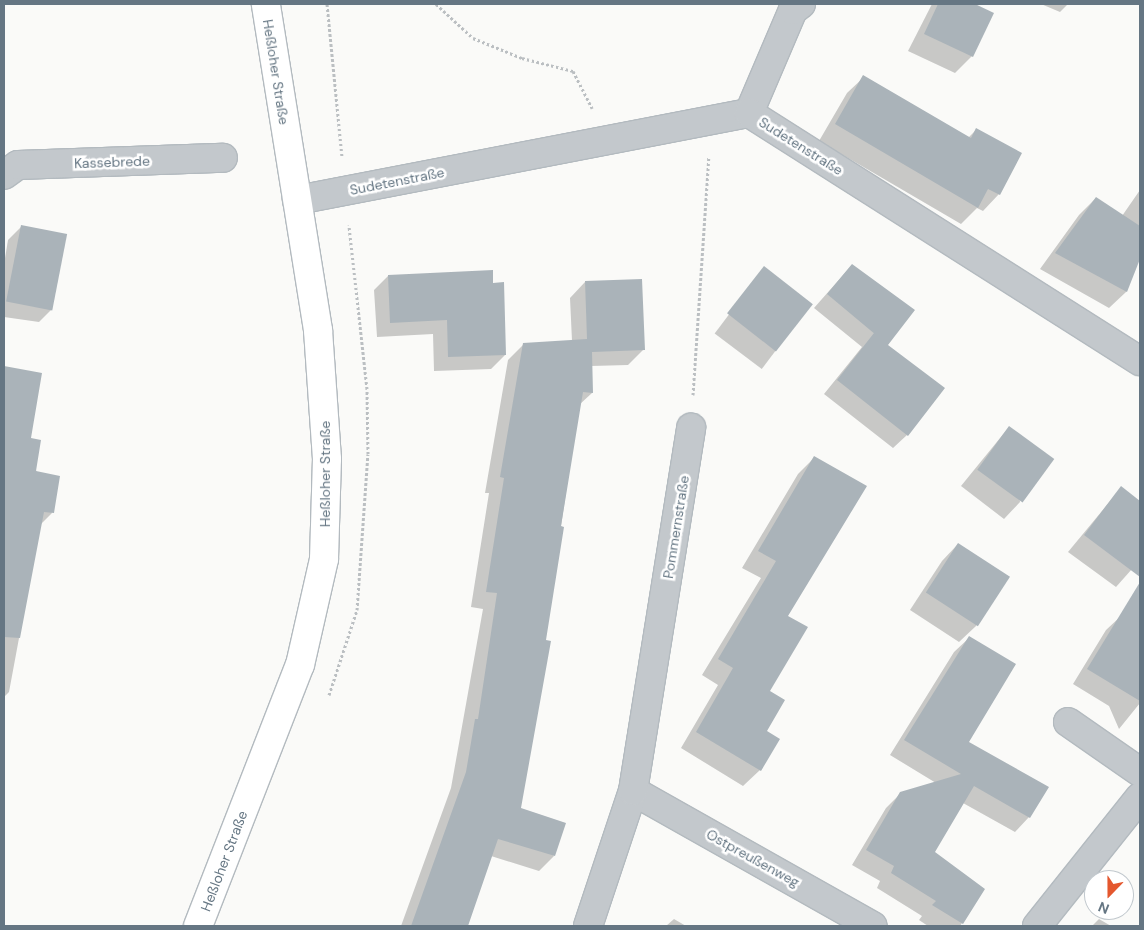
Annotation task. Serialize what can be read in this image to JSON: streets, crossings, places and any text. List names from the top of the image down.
{
  "streets": {
    "main road": ["Heßloher Straße"],
    "street": [
      "Sudetenstraße",
      "Kassebrede",
      "Pommernstraße",
      "Ostpreußenweg"
    ]
  },
  "crossings": [
    ["Heßloher Straße", "Sudetenstraße"],
    ["Pommernstraße", "Ostpreußenweg"]
  ],
  "north": "bottom"
}
